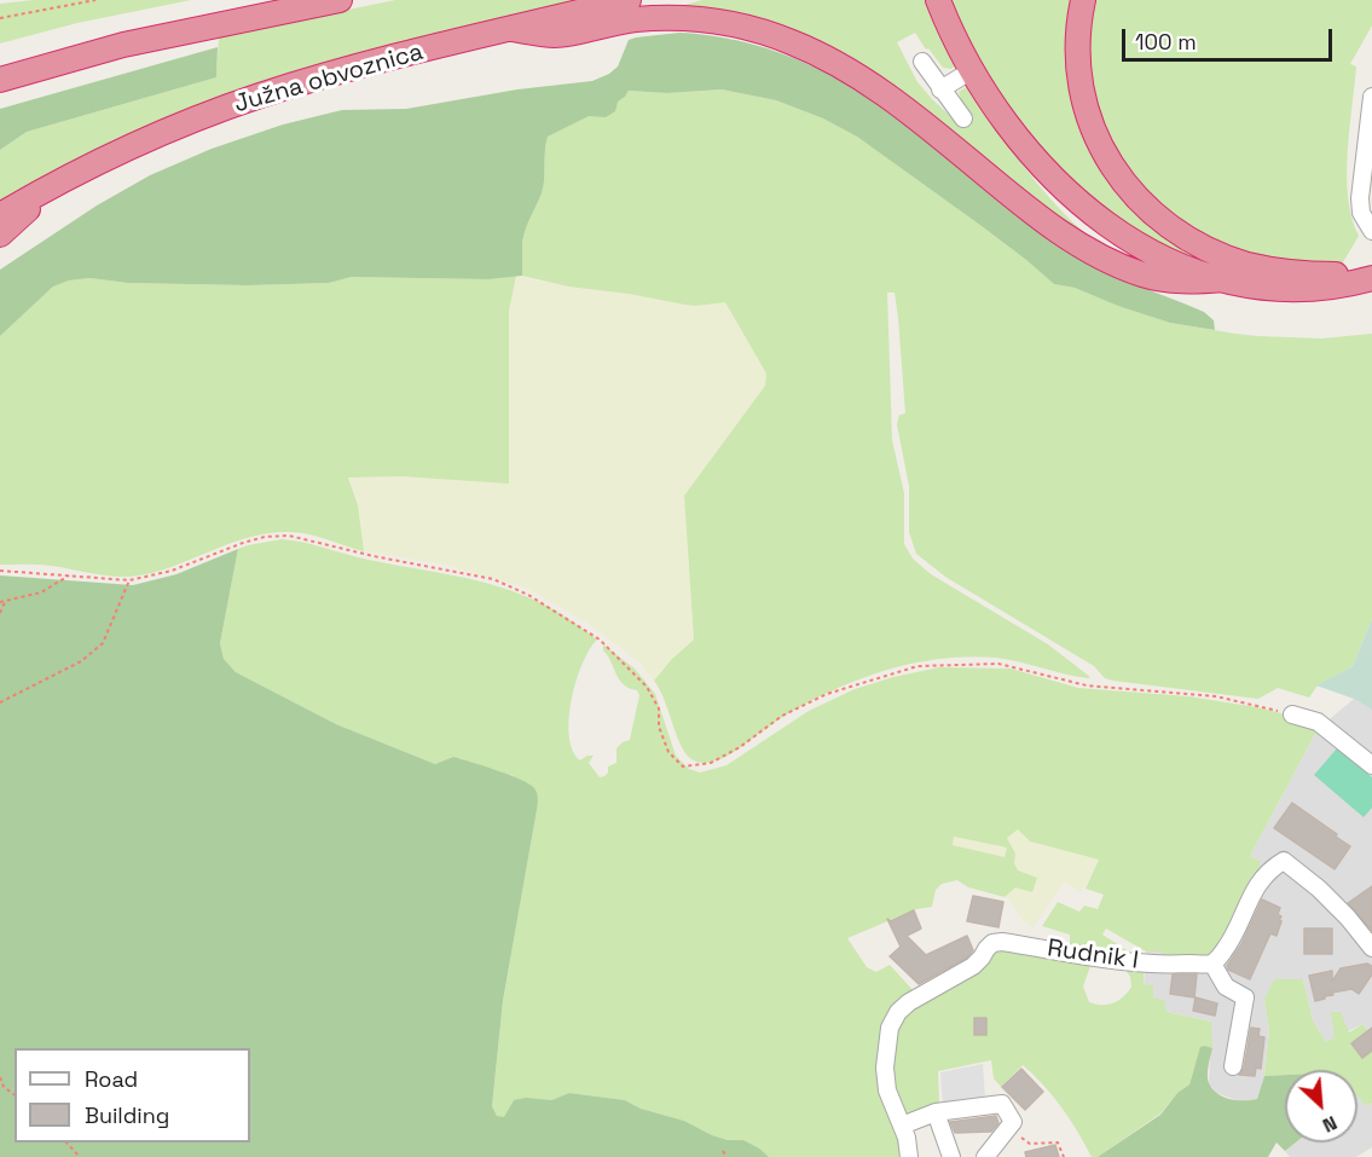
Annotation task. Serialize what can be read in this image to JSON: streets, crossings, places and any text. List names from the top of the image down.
{
  "streets": {
    "highway": ["Južna obvoznica"],
    "street": ["Rudnik I"]
  },
  "legend": ["Road", "Building"],
  "scale_bar": "100 m",
  "north": "bottom right"
}
